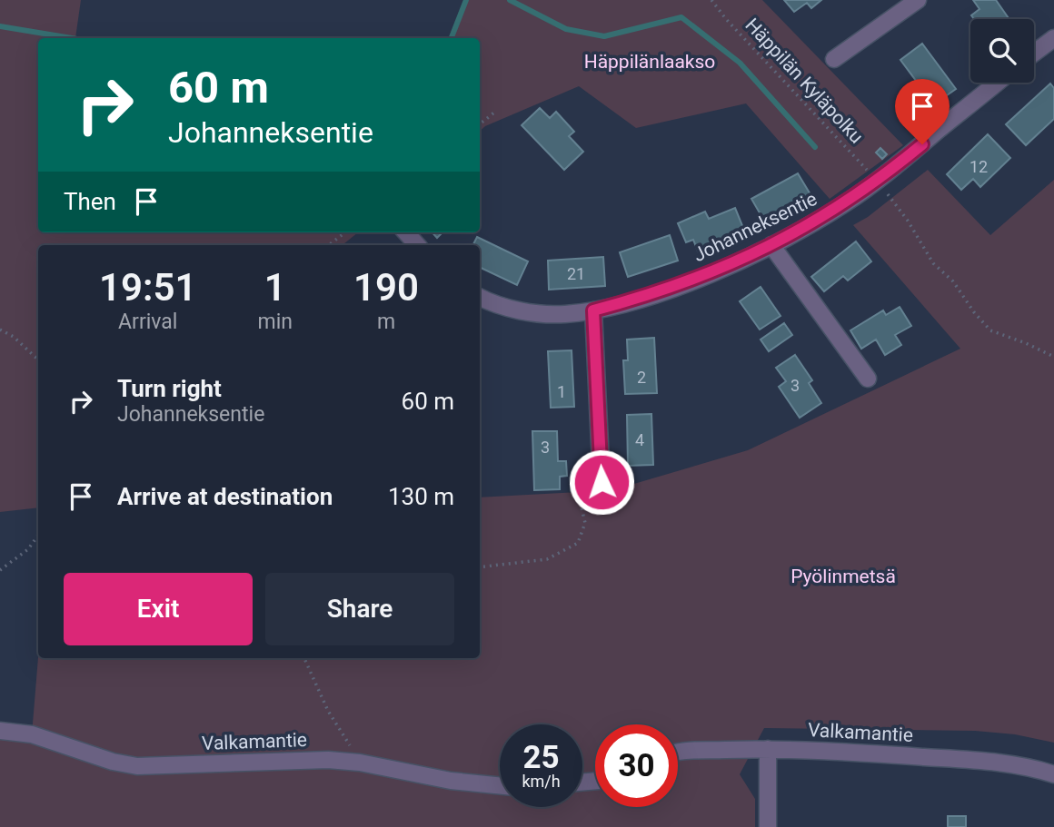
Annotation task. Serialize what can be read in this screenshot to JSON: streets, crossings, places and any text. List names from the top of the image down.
{
  "streets": {
    "street": ["Johanneksentie", "Valkamantie"],
    "path": ["Häppilän Kyläpolku"]
  },
  "crossings": [
    ["Häppilän Kyläpolku", "Johanneksentie"]
  ],
  "parks": ["Häppilänlaakso", "Pyölinmetsä"],
  "house_numbers": [
    "12",
    "21",
    "2",
    "3",
    "1",
    "4",
    "3"
  ],
  "page": {
    "turn": ["60 m", "Johanneksentie"],
    "then": "Then",
    "eta": [
      "19:51",
      "Arrival",
      "1",
      "min",
      "190",
      "m"
    ],
    "list": [
      {
        "name": "Turn right",
        "note": "Johanneksentie",
        "value": "60 m"
      },
      {
        "name": "Arrive at destination",
        "value": "130 m"
      }
    ],
    "buttons": ["Exit", "Share"],
    "speed": "25 km/h",
    "limit": "30"
  }
}
